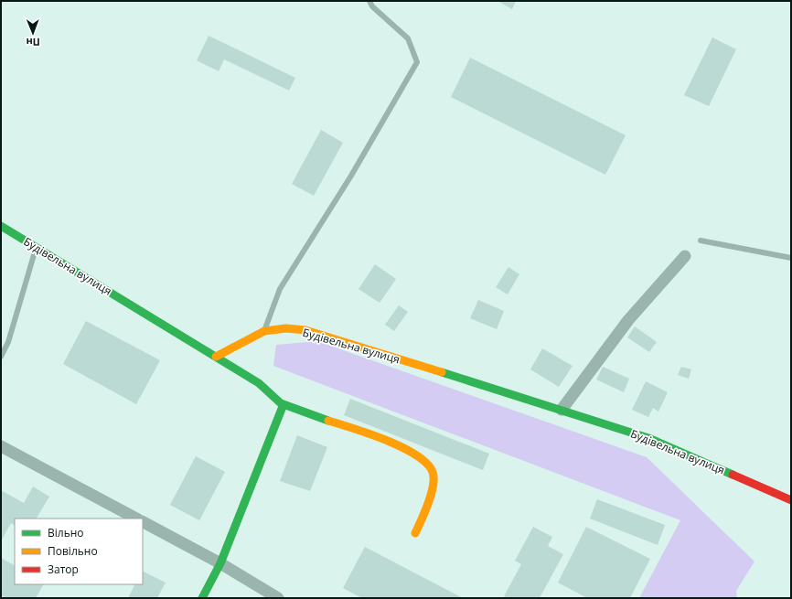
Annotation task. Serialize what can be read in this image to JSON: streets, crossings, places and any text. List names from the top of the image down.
{
  "streets": {
    "street": ["Будівельна вулиця"]
  },
  "legend": ["Вільно", "Повільно", "Затор"],
  "north": "bottom"
}
